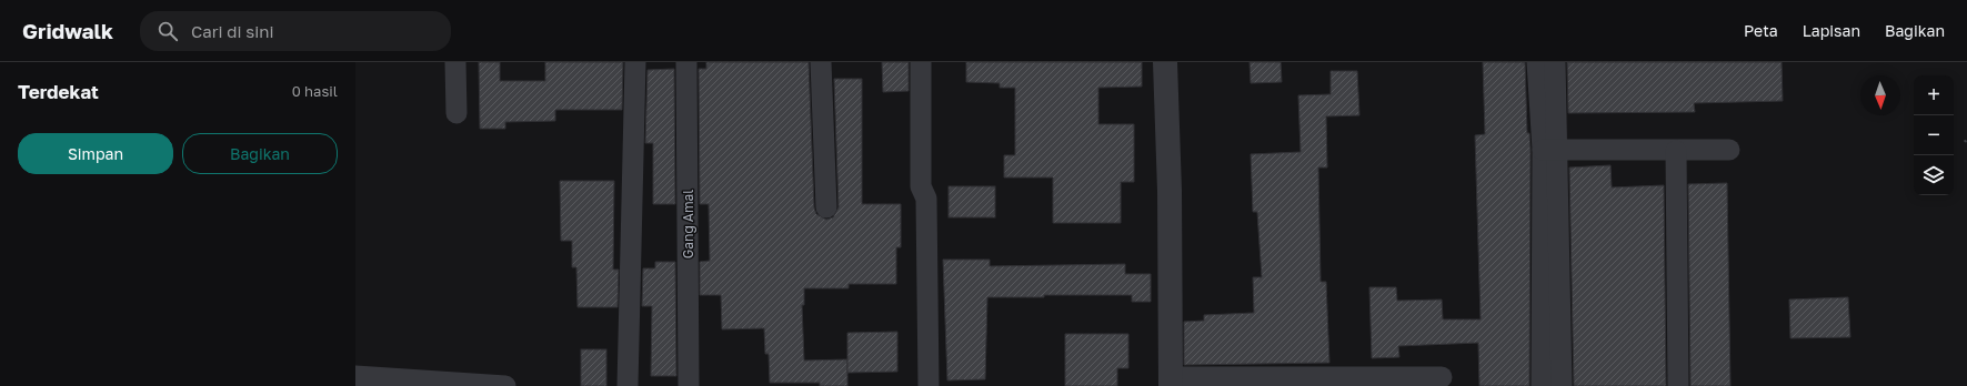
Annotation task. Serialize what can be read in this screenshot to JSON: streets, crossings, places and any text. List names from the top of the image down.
{
  "streets": {
    "street": ["Gang Amal"]
  },
  "north": "bottom",
  "page": {
    "header": "Gridwalk",
    "search": "Cari di sini",
    "nav": ["Peta", "Lapisan", "Bagikan"],
    "heading": ["Terdekat", "0 hasil"],
    "map_buttons": ["+", "−"],
    "buttons": ["Simpan", "Bagikan"]
  }
}
